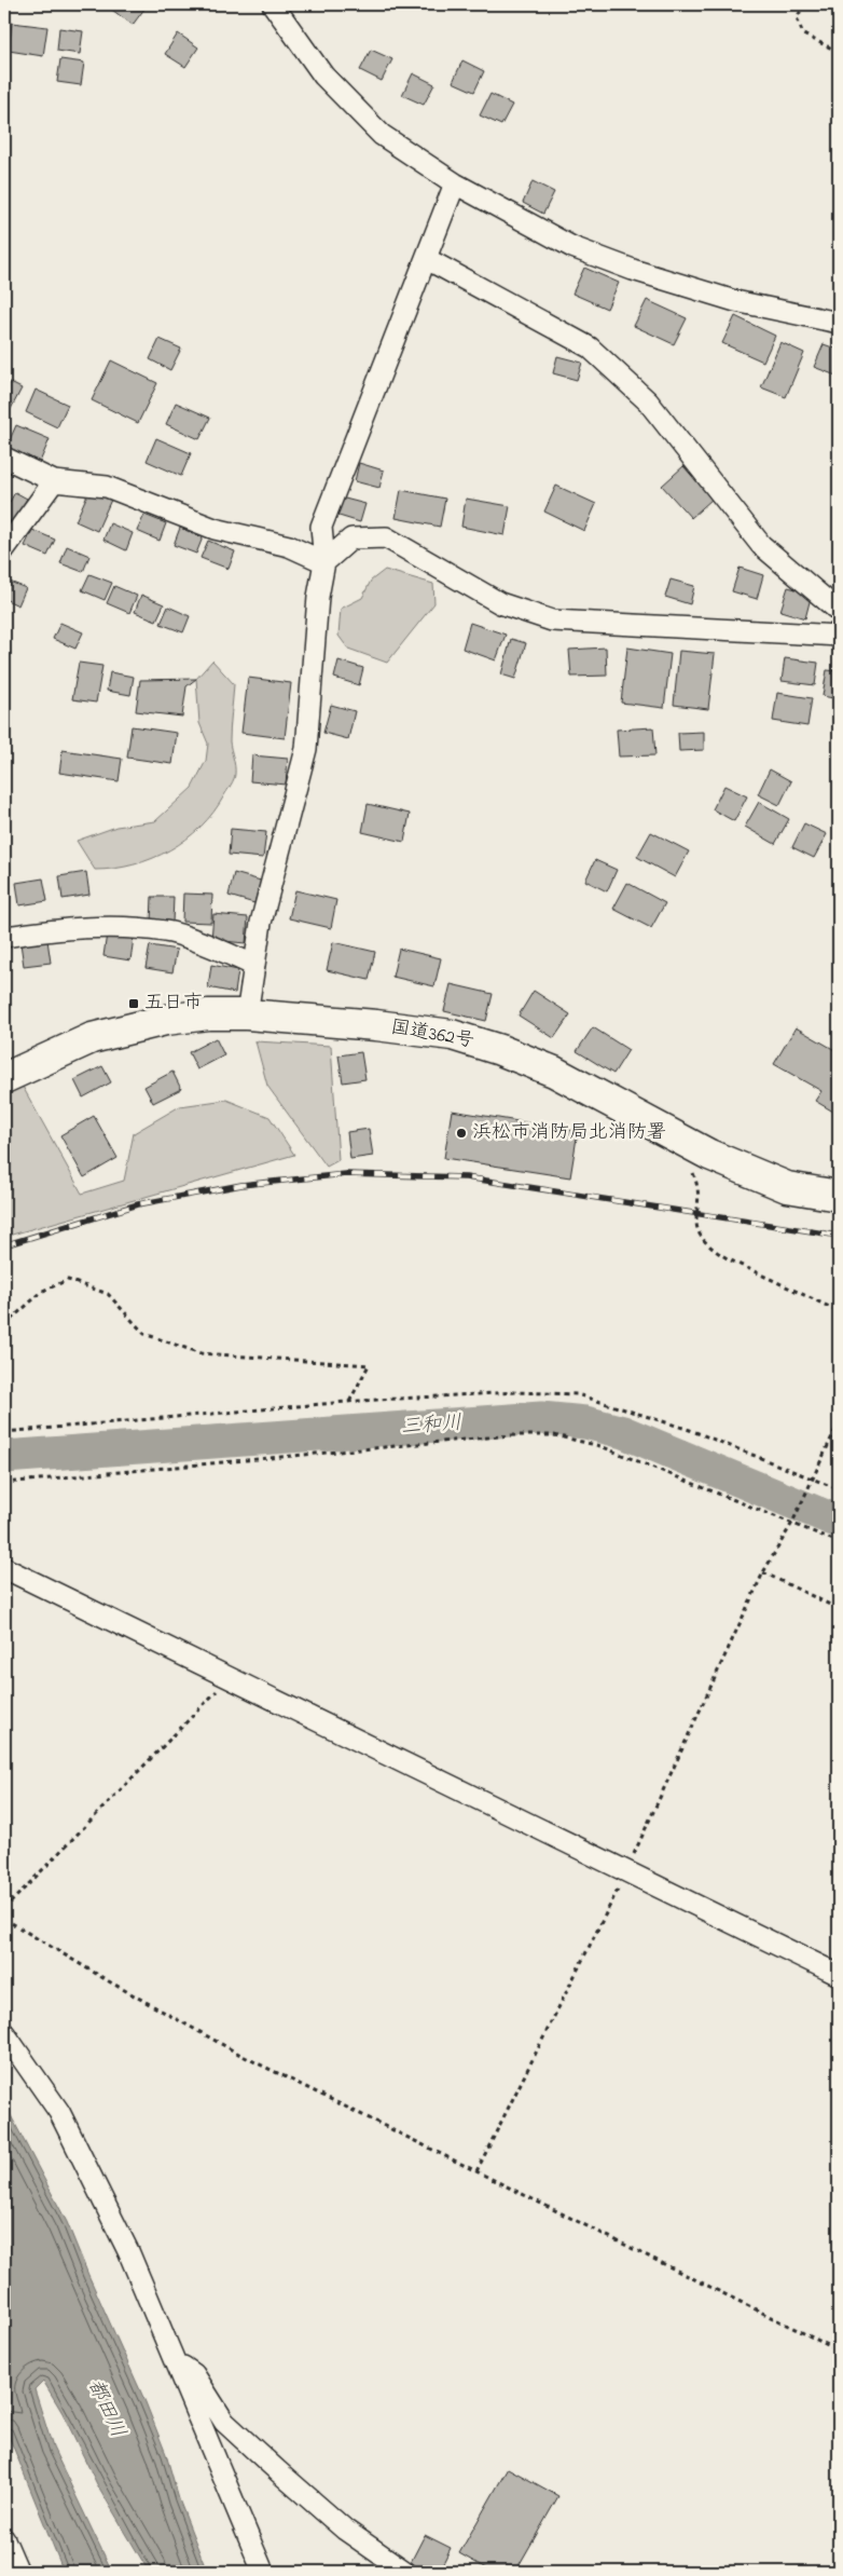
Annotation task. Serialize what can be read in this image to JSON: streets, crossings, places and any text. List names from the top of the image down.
{
  "streets": {
    "highway": ["国道362号"]
  },
  "water": ["三和川", "都田川"],
  "places": {
    "transit": ["五日市"],
    "other": ["浜松市消防局北消防署"]
  }
}
